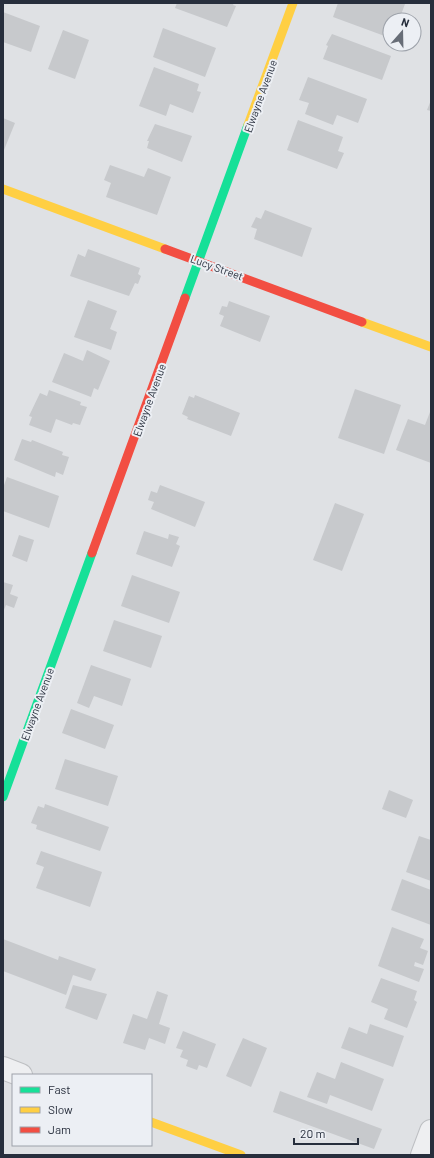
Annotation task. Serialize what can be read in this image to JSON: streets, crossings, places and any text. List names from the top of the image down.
{
  "streets": {
    "street": ["Elwayne Avenue", "Lucy Street"]
  },
  "crossings": [
    ["Elwayne Avenue", "Lucy Street"]
  ],
  "legend": ["Fast", "Slow", "Jam"],
  "scale_bar": "20 m",
  "north": "top"
}
